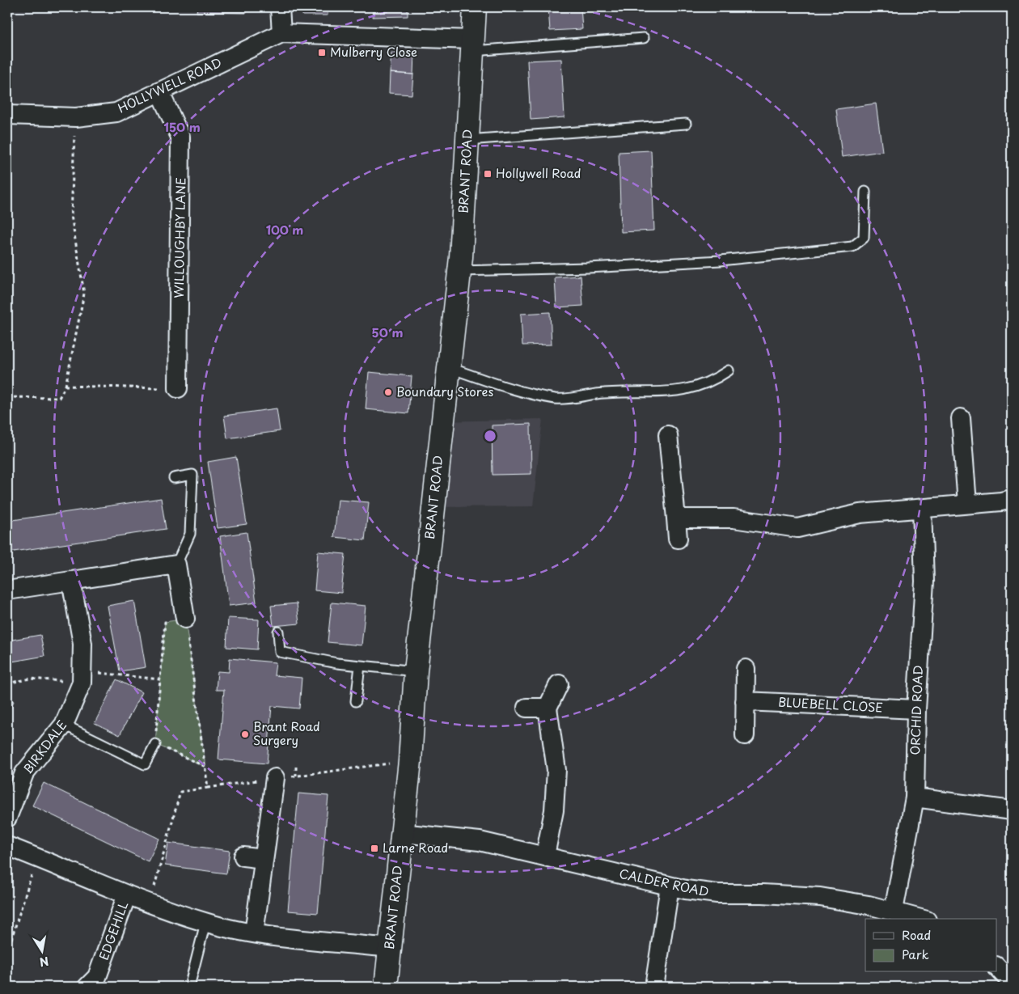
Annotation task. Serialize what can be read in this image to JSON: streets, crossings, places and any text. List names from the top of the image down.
{
  "streets": {
    "street": [
      "HOLLYWELL ROAD",
      "BRANT ROAD",
      "WILLOUGHBY LANE",
      "BLUEBELL CLOSE",
      "ORCHID ROAD",
      "BIRKDALE",
      "CALDER ROAD",
      "EDGEHILL"
    ]
  },
  "crossings": [
    ["HOLLYWELL ROAD", "BRANT ROAD"],
    ["HOLLYWELL ROAD", "WILLOUGHBY LANE"],
    ["BRANT ROAD", "CALDER ROAD"],
    ["BLUEBELL CLOSE", "ORCHID ROAD"],
    ["ORCHID ROAD", "CALDER ROAD"]
  ],
  "places": {
    "transit": ["Mulberry Close", "Hollywell Road", "Larne Road"],
    "other": ["Boundary Stores", "Brant Road Surgery"]
  },
  "legend": ["Road", "Park"],
  "north": "bottom",
  "rings": ["150 m", "100 m", "50 m"]
}
